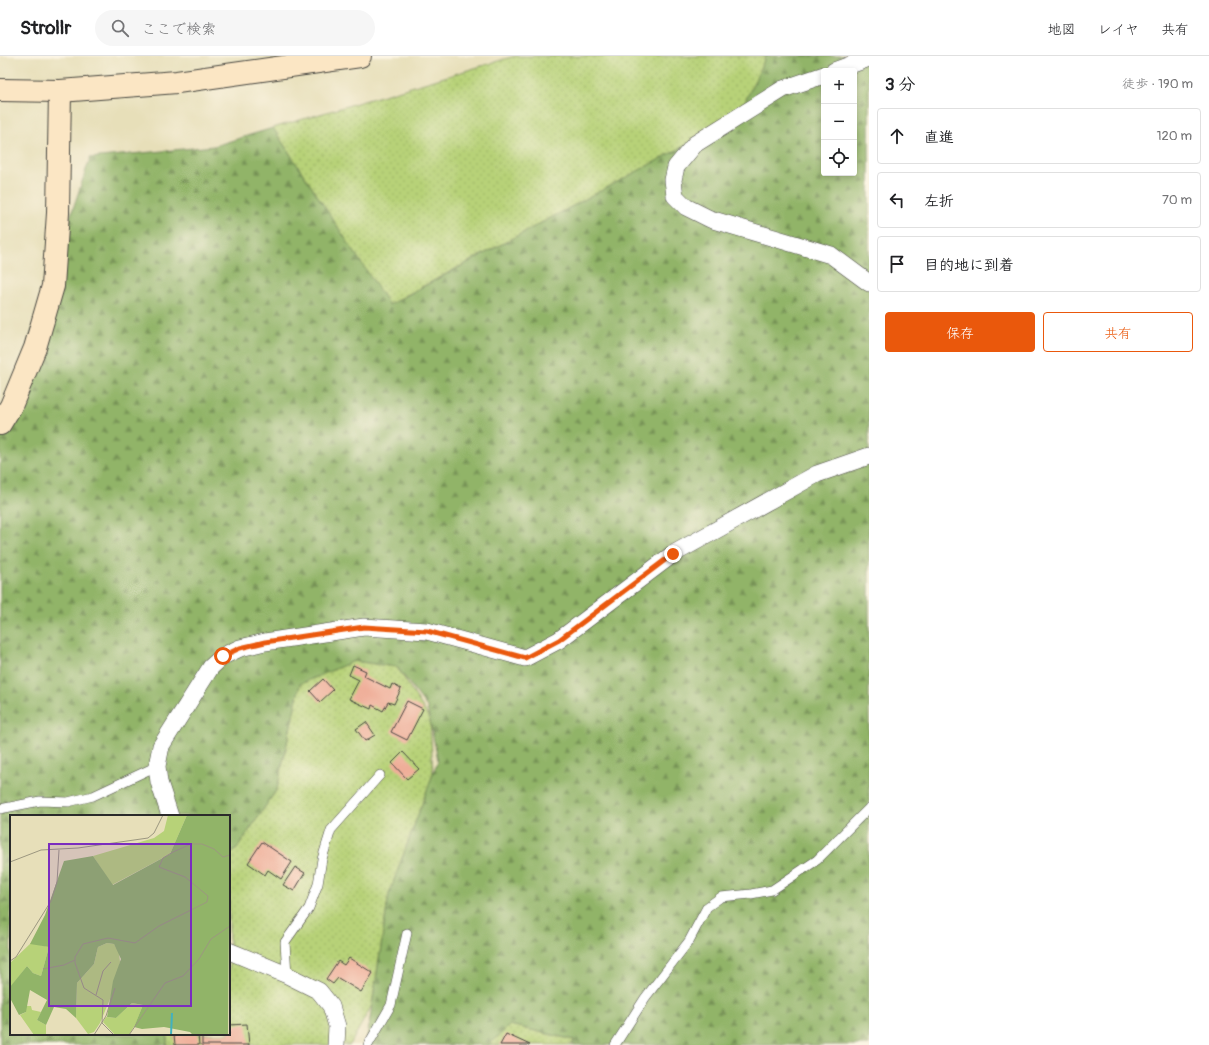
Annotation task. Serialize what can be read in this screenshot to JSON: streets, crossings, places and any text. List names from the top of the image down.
{
  "page": {
    "header": "Strollr",
    "search": "ここで検索",
    "nav": ["地図", "レイヤ", "共有"],
    "heading": ["3 分", "徒歩 · 190 m"],
    "map_buttons": ["+", "−"],
    "list": [
      ["直進", "120 m"],
      ["左折", "70 m"],
      "目的地に到着"
    ],
    "buttons": ["保存", "共有"]
  }
}
